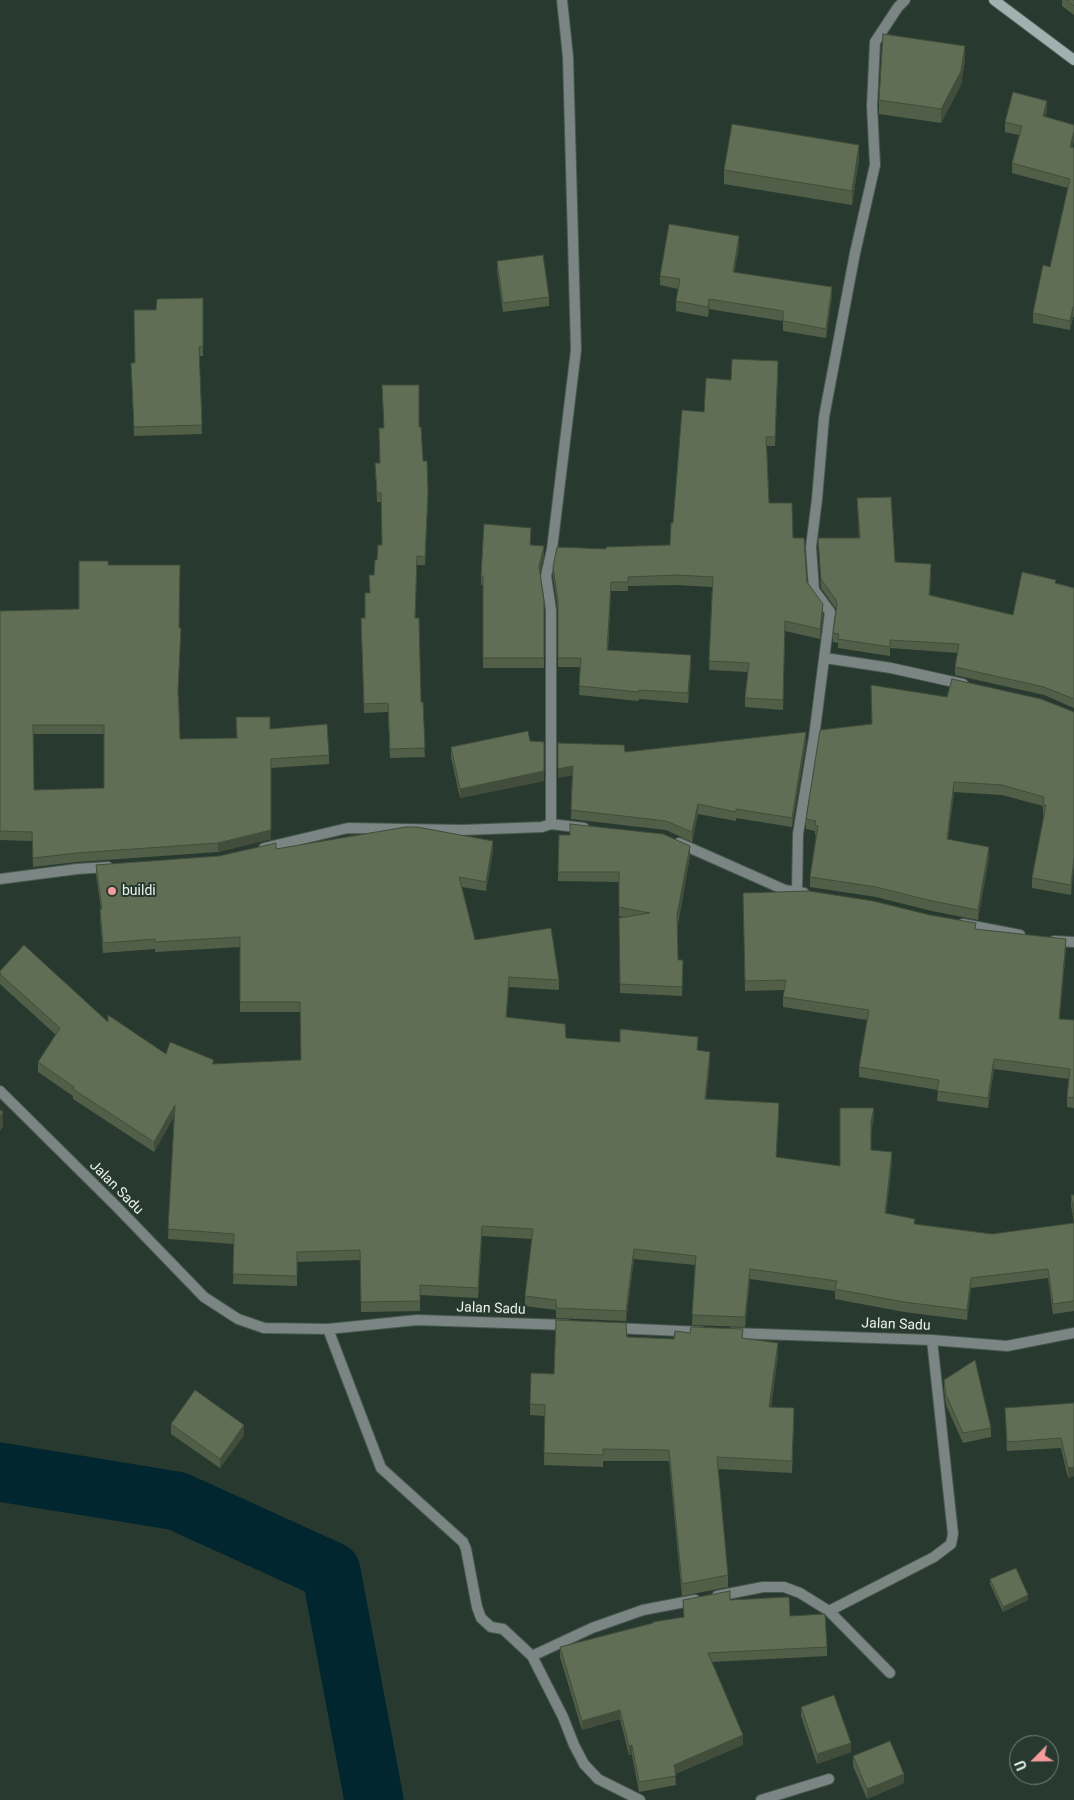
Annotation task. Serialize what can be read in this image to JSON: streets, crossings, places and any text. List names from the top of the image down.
{
  "streets": {
    "street": ["Jalan Sadu"]
  },
  "places": ["buildi"],
  "north": "bottom left"
}
